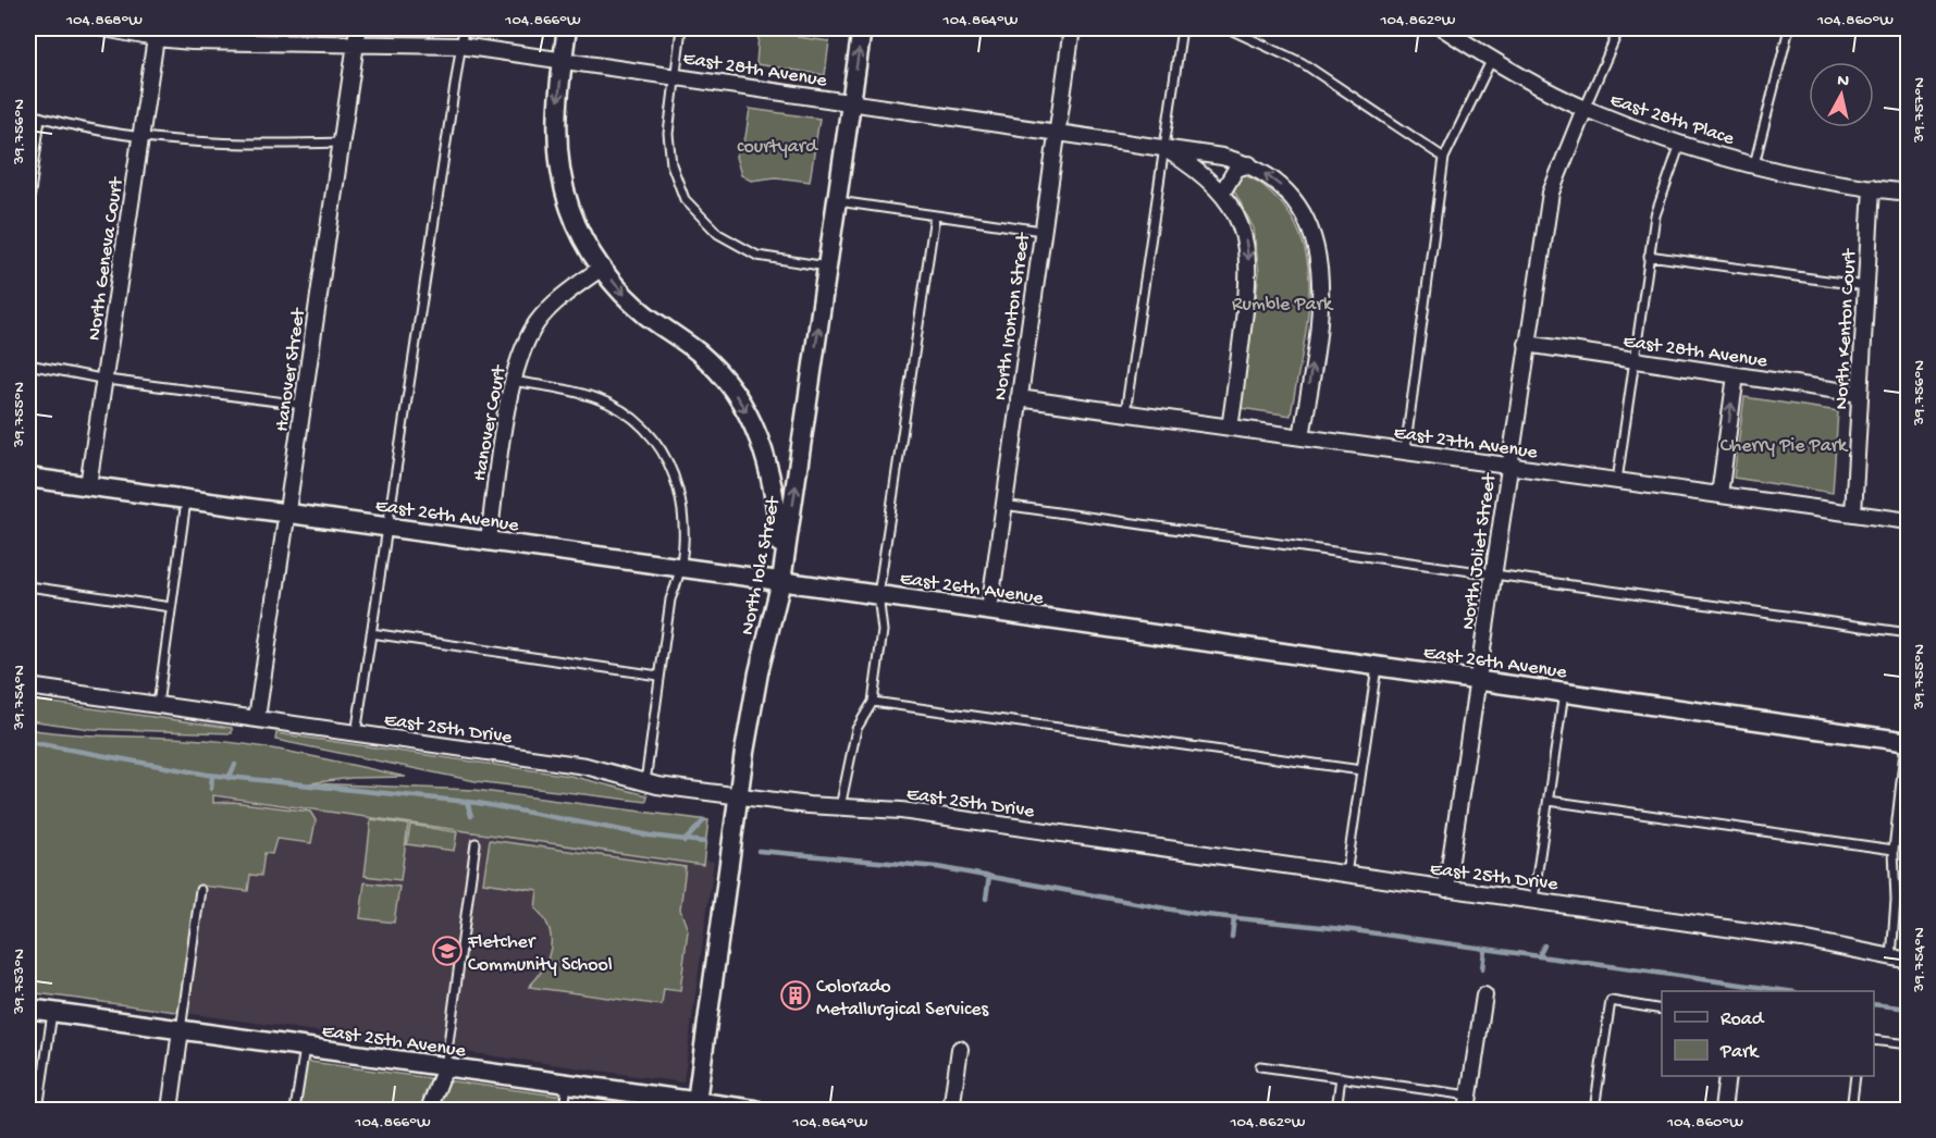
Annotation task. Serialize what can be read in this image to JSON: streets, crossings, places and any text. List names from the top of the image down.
{
  "streets": {
    "street": [
      "East 28th Avenue",
      "East 28th Place",
      "North Geneva Court",
      "North Ironton Street",
      "North Kenton Court",
      "Hanover Street",
      "Hanover Court",
      "East 27th Avenue",
      "East 26th Avenue",
      "North Joliet Street",
      "North Iola Street",
      "East 25th Drive",
      "East 25th Avenue"
    ]
  },
  "crossings": [
    ["East 28th Avenue", "North Geneva Court"],
    ["East 28th Avenue", "North Ironton Street"],
    ["East 28th Avenue", "North Kenton Court"],
    ["East 28th Avenue", "Hanover Street"],
    ["East 28th Avenue", "East 27th Avenue"],
    ["East 28th Avenue", "North Joliet Street"],
    ["East 28th Avenue", "North Iola Street"],
    ["East 28th Place", "North Kenton Court"],
    ["East 28th Place", "North Joliet Street"],
    ["North Geneva Court", "East 26th Avenue"],
    ["North Ironton Street", "East 27th Avenue"],
    ["North Ironton Street", "East 26th Avenue"],
    ["North Kenton Court", "East 27th Avenue"],
    ["Hanover Street", "East 26th Avenue"],
    ["Hanover Street", "East 25th Drive"],
    ["Hanover Court", "East 26th Avenue"],
    ["East 27th Avenue", "North Joliet Street"],
    ["East 26th Avenue", "North Joliet Street"],
    ["East 26th Avenue", "North Iola Street"],
    ["North Joliet Street", "East 25th Drive"],
    ["North Iola Street", "East 25th Drive"],
    ["North Iola Street", "East 25th Avenue"]
  ],
  "one_way": ["North Iola Street"],
  "parks": ["courtyard", "Rumble Park", "Cherry Pie Park"],
  "places": {
    "school or university": ["Fletcher Community School"],
    "building": ["Colorado Metallurgical Services"]
  },
  "legend": ["Road", "Park"],
  "north": "top",
  "coordinates": [
    "104.868°W",
    "104.866°W",
    "104.864°W",
    "104.862°W",
    "104.860°W",
    "39.757°N",
    "39.756°N",
    "39.755°N",
    "39.754°N",
    "39.753°N"
  ]
}
